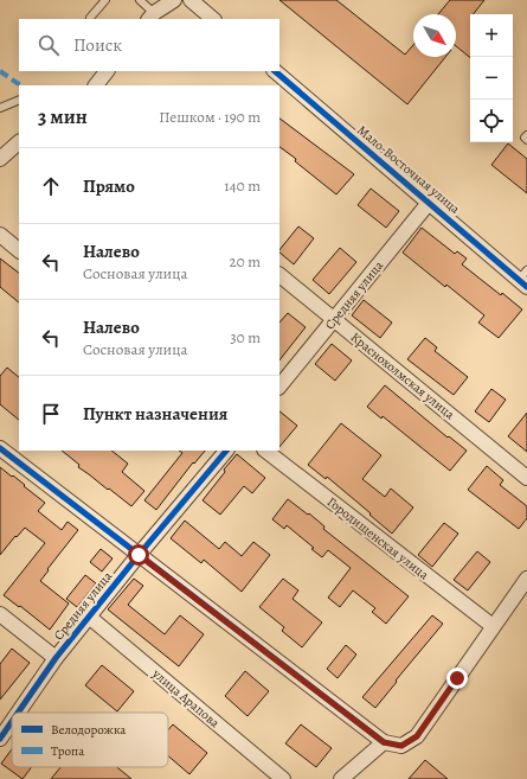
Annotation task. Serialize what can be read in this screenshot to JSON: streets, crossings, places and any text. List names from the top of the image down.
{
  "streets": {
    "street": [
      "Мало-Восточная улица",
      "Средняя улица",
      "Краснохолмская улица",
      "Городищенская улица",
      "улица Арапова"
    ]
  },
  "crossings": [
    ["Мало-Восточная улица", "Средняя улица"],
    ["Средняя улица", "Краснохолмская улица"],
    ["Средняя улица", "улица Арапова"]
  ],
  "legend": ["Велодорожка", "Тропа"],
  "north": "bottom right",
  "page": {
    "map_buttons": ["+", "−"],
    "search": "Поиск",
    "heading": ["3 мин", "Пешком · 190 m"],
    "list": [
      ["Прямо", "140 m"],
      ["Налево", "Сосновая улица", "20 m"],
      ["Налево", "Сосновая улица", "30 m"],
      "Пункт назначения"
    ]
  }
}
